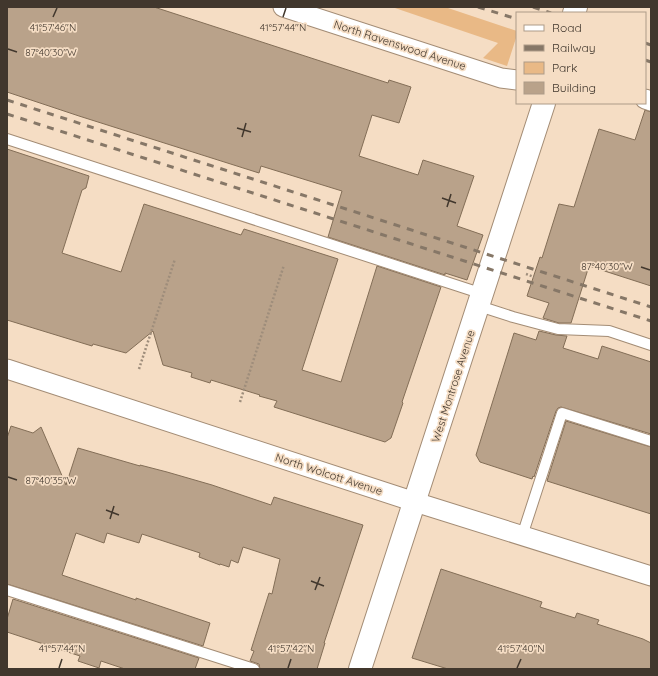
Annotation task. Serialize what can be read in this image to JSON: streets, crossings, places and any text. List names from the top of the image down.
{
  "streets": {
    "main road": ["West Montrose Avenue"],
    "street": ["North Ravenswood Avenue", "North Wolcott Avenue"]
  },
  "crossings": [
    ["West Montrose Avenue", "North Wolcott Avenue"]
  ],
  "legend": [
    "Road",
    "Railway",
    "Park",
    "Building"
  ],
  "coordinates": [
    "41°57'46\"N",
    "41°57'44\"N",
    "87°40'30\"W",
    "87°40'35\"W",
    "41°57'42\"N",
    "41°57'40\"N"
  ]
}
